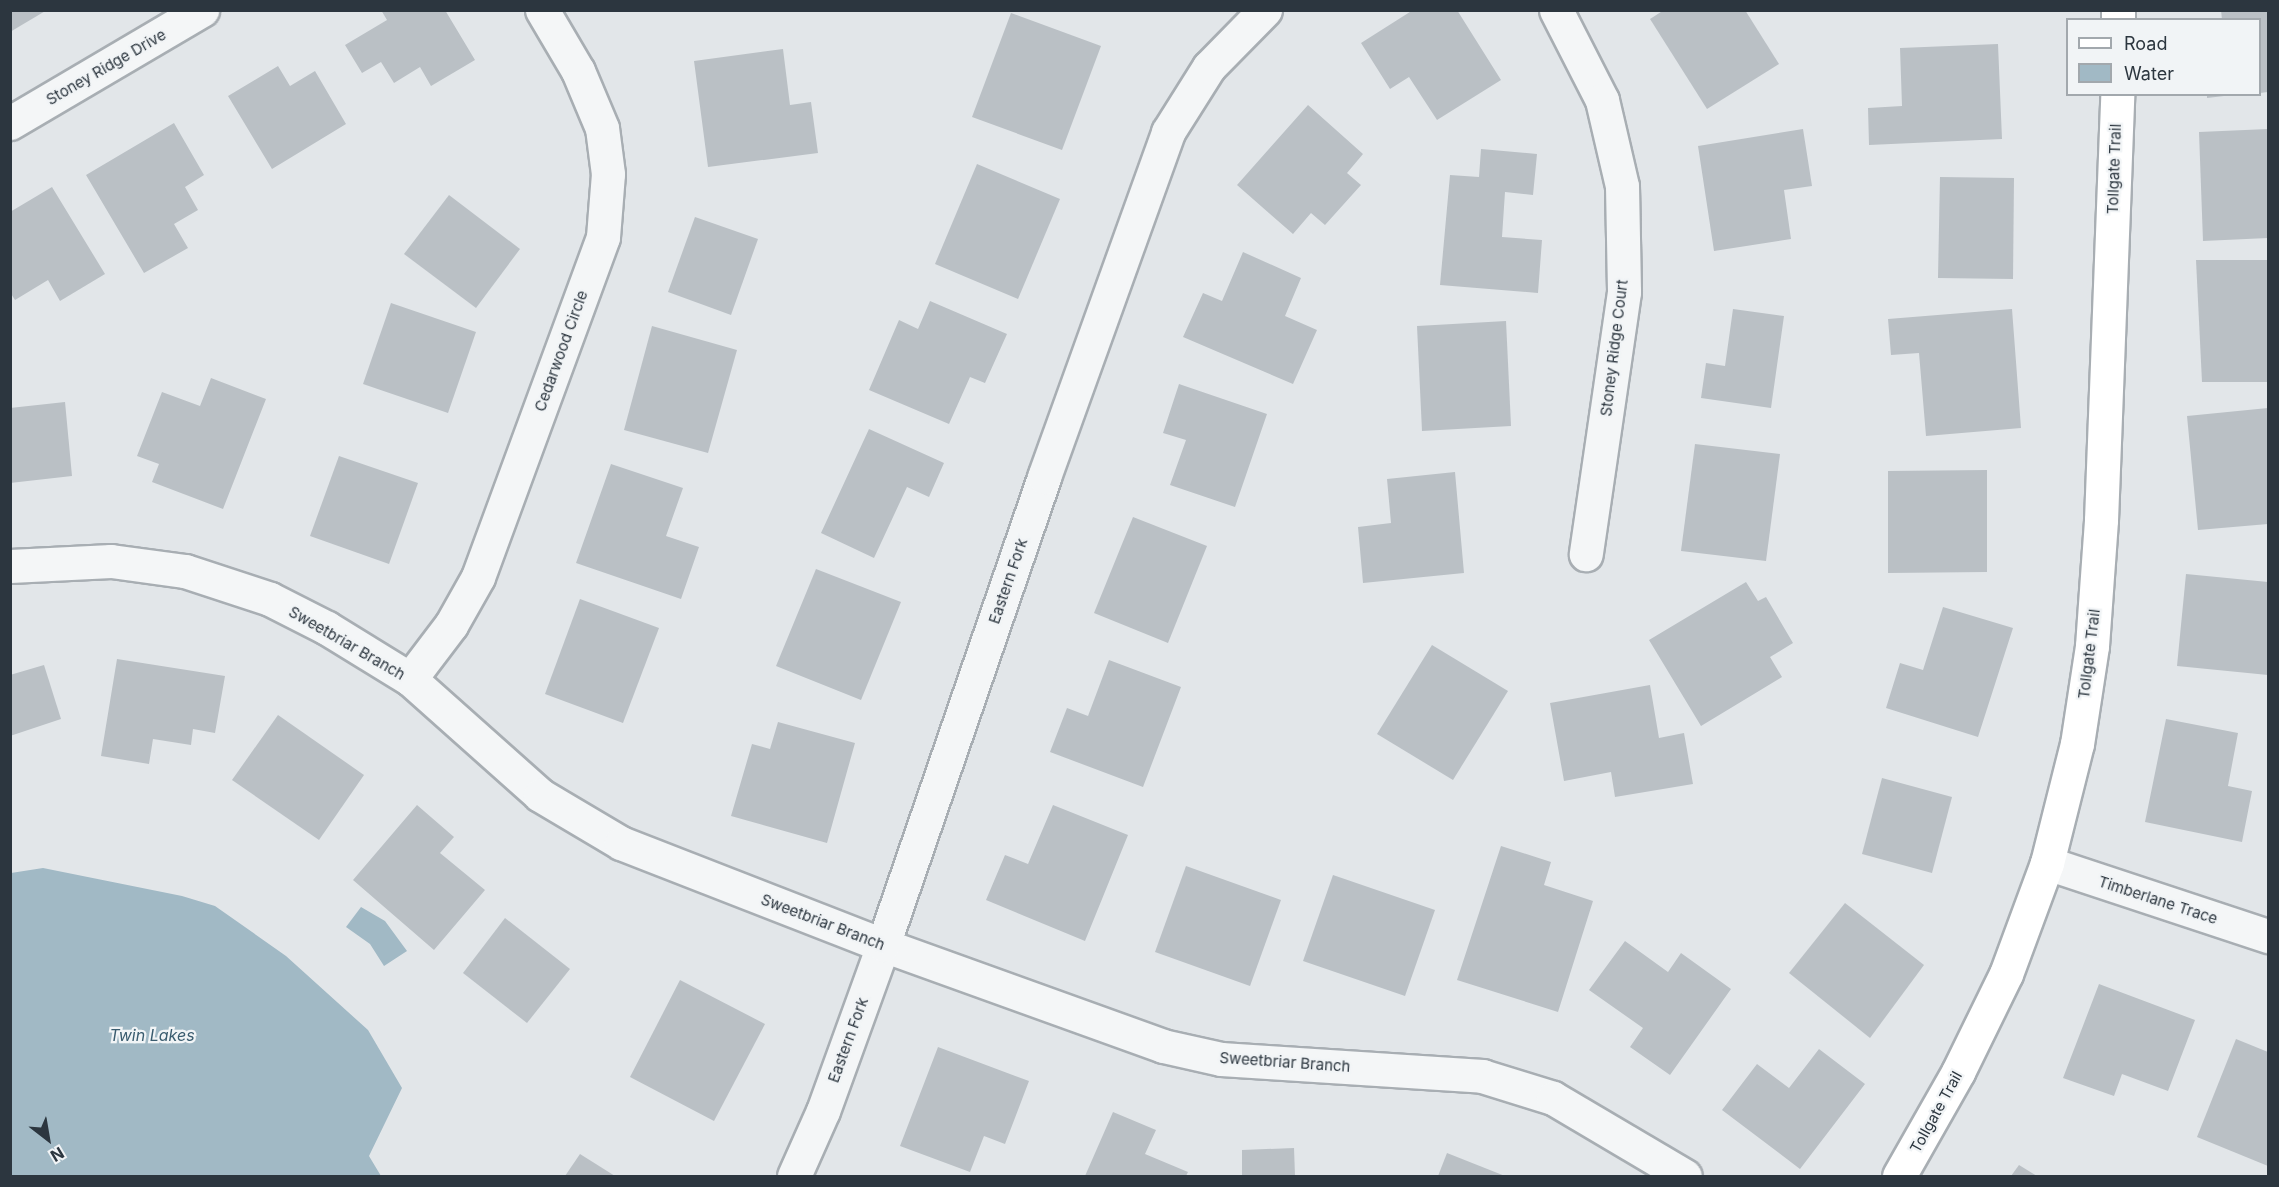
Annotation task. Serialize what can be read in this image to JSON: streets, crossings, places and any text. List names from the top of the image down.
{
  "streets": {
    "street": [
      "Stoney Ridge Drive",
      "Tollgate Trail",
      "Stoney Ridge Court",
      "Cedarwood Circle",
      "Eastern Fork",
      "Sweetbriar Branch",
      "Timberlane Trace"
    ]
  },
  "crossings": [
    ["Tollgate Trail", "Timberlane Trace"],
    ["Cedarwood Circle", "Sweetbriar Branch"],
    ["Eastern Fork", "Sweetbriar Branch"]
  ],
  "water": ["Twin Lakes"],
  "legend": ["Road", "Water"],
  "north": "bottom right"
}
